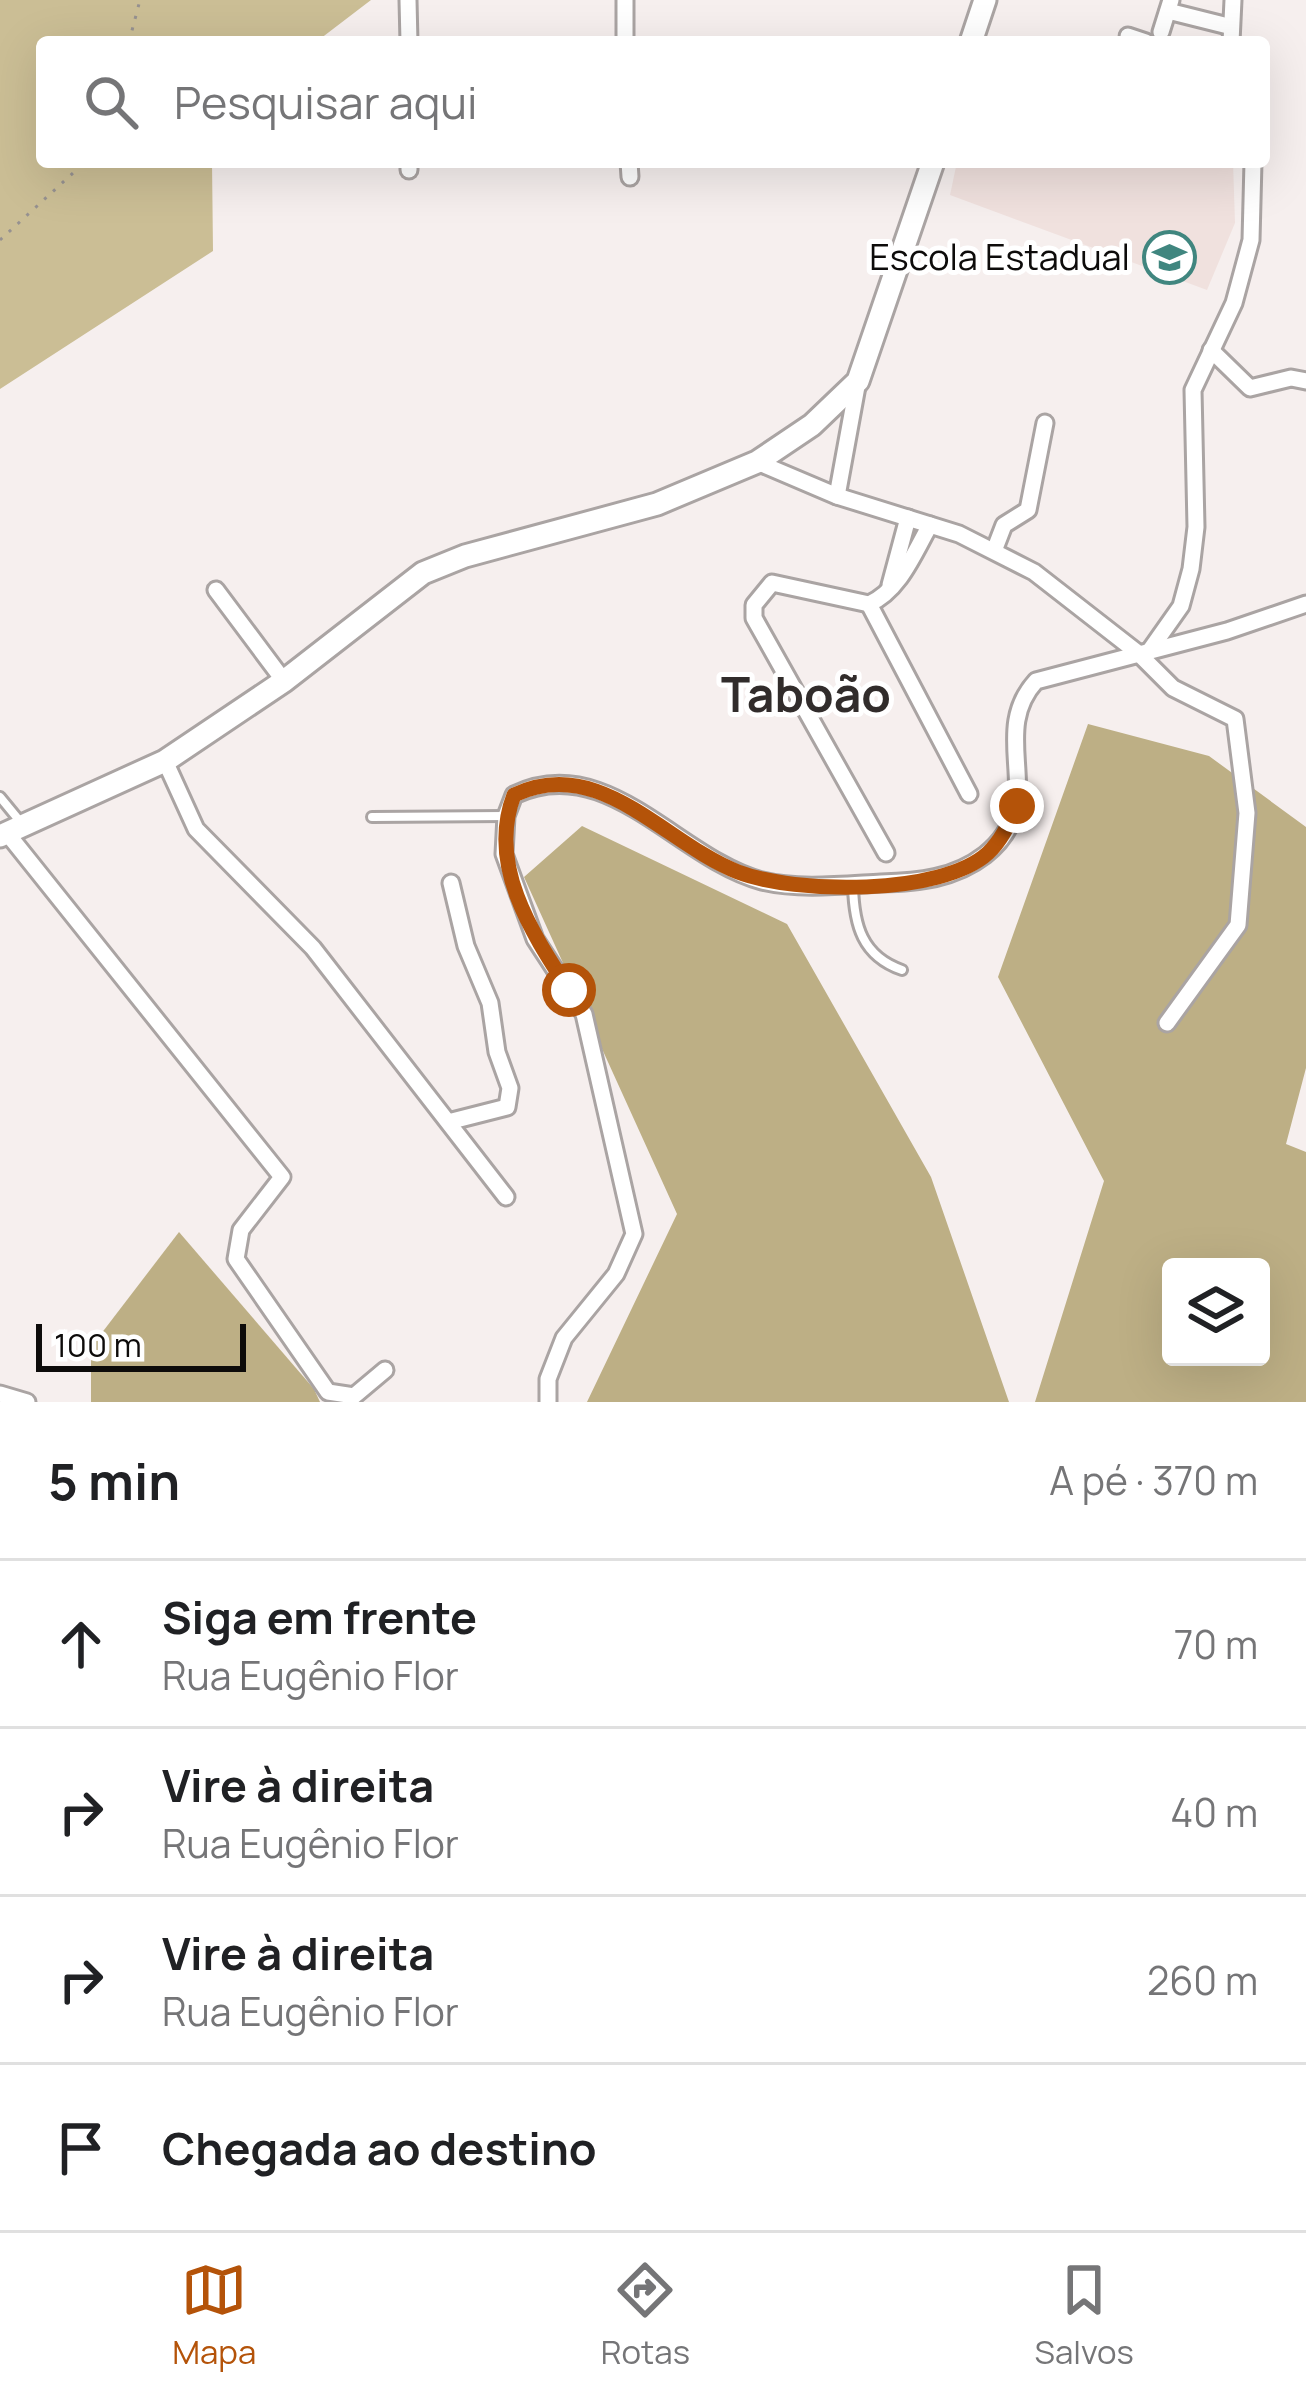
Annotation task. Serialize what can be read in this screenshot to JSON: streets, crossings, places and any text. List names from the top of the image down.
{
  "districts": ["Taboão"],
  "places": {
    "school or university": ["Escola Estadual"]
  },
  "scale_bar": "100 m",
  "page": {
    "search": "Pesquisar aqui",
    "scale": "100 m",
    "heading": ["5 min", "A pé · 370 m"],
    "list": [
      ["Siga em frente", "Rua Eugênio Flor", "70 m"],
      ["Vire à direita", "Rua Eugênio Flor", "40 m"],
      ["Vire à direita", "Rua Eugênio Flor", "260 m"],
      "Chegada ao destino"
    ],
    "nav": ["Mapa", "Rotas", "Salvos"]
  }
}
